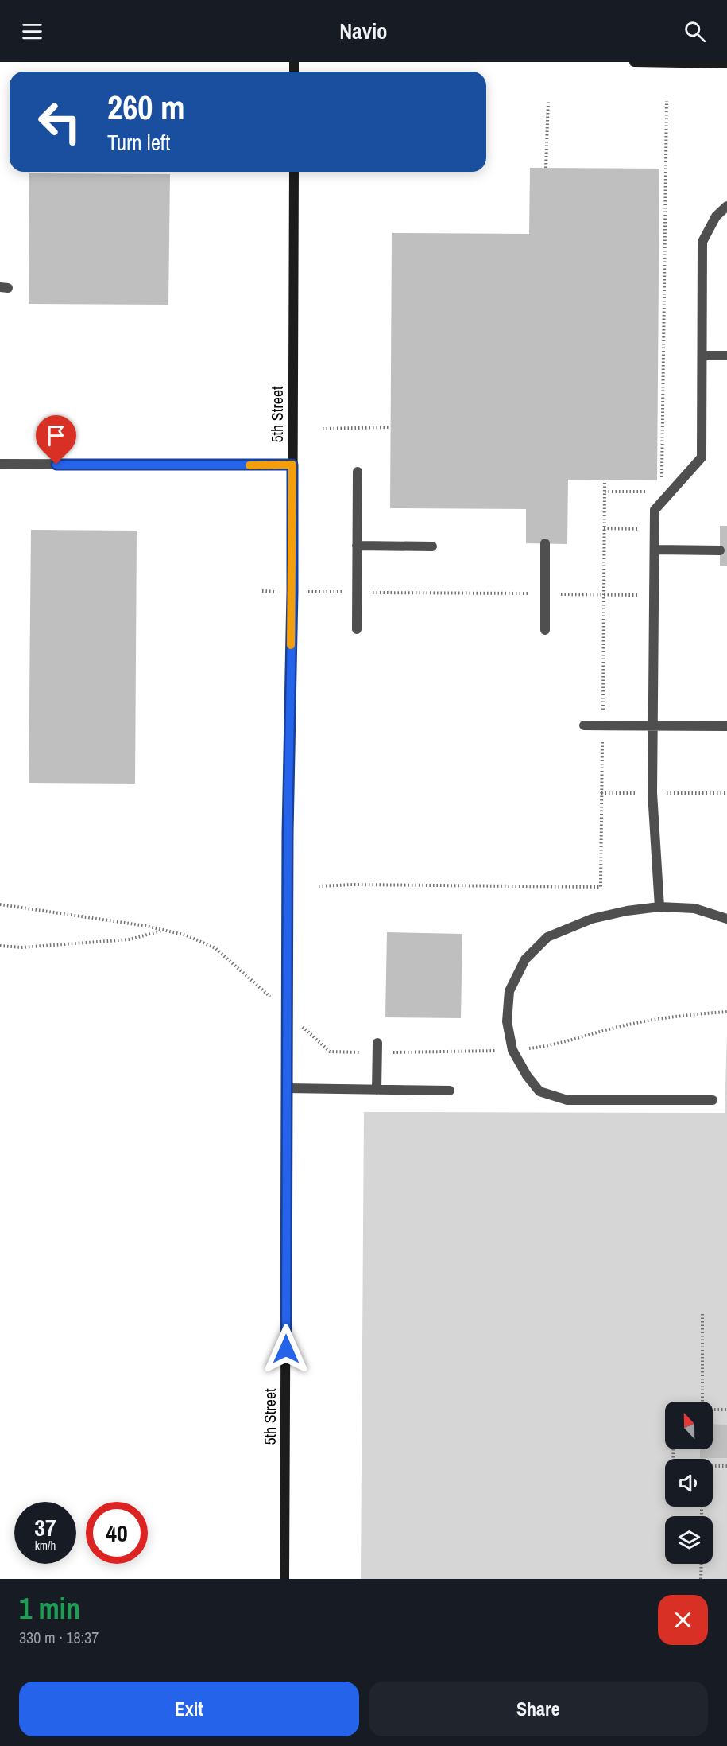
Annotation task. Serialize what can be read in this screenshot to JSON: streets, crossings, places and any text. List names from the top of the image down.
{
  "streets": {
    "street": ["5th Street"]
  },
  "north": "top",
  "page": {
    "header": "Navio",
    "turn": ["260 m", "Turn left"],
    "speed": "37 km/h",
    "limit": "40",
    "heading": ["1 min", "330 m · 18:37"],
    "buttons": ["Exit", "Share"]
  }
}
